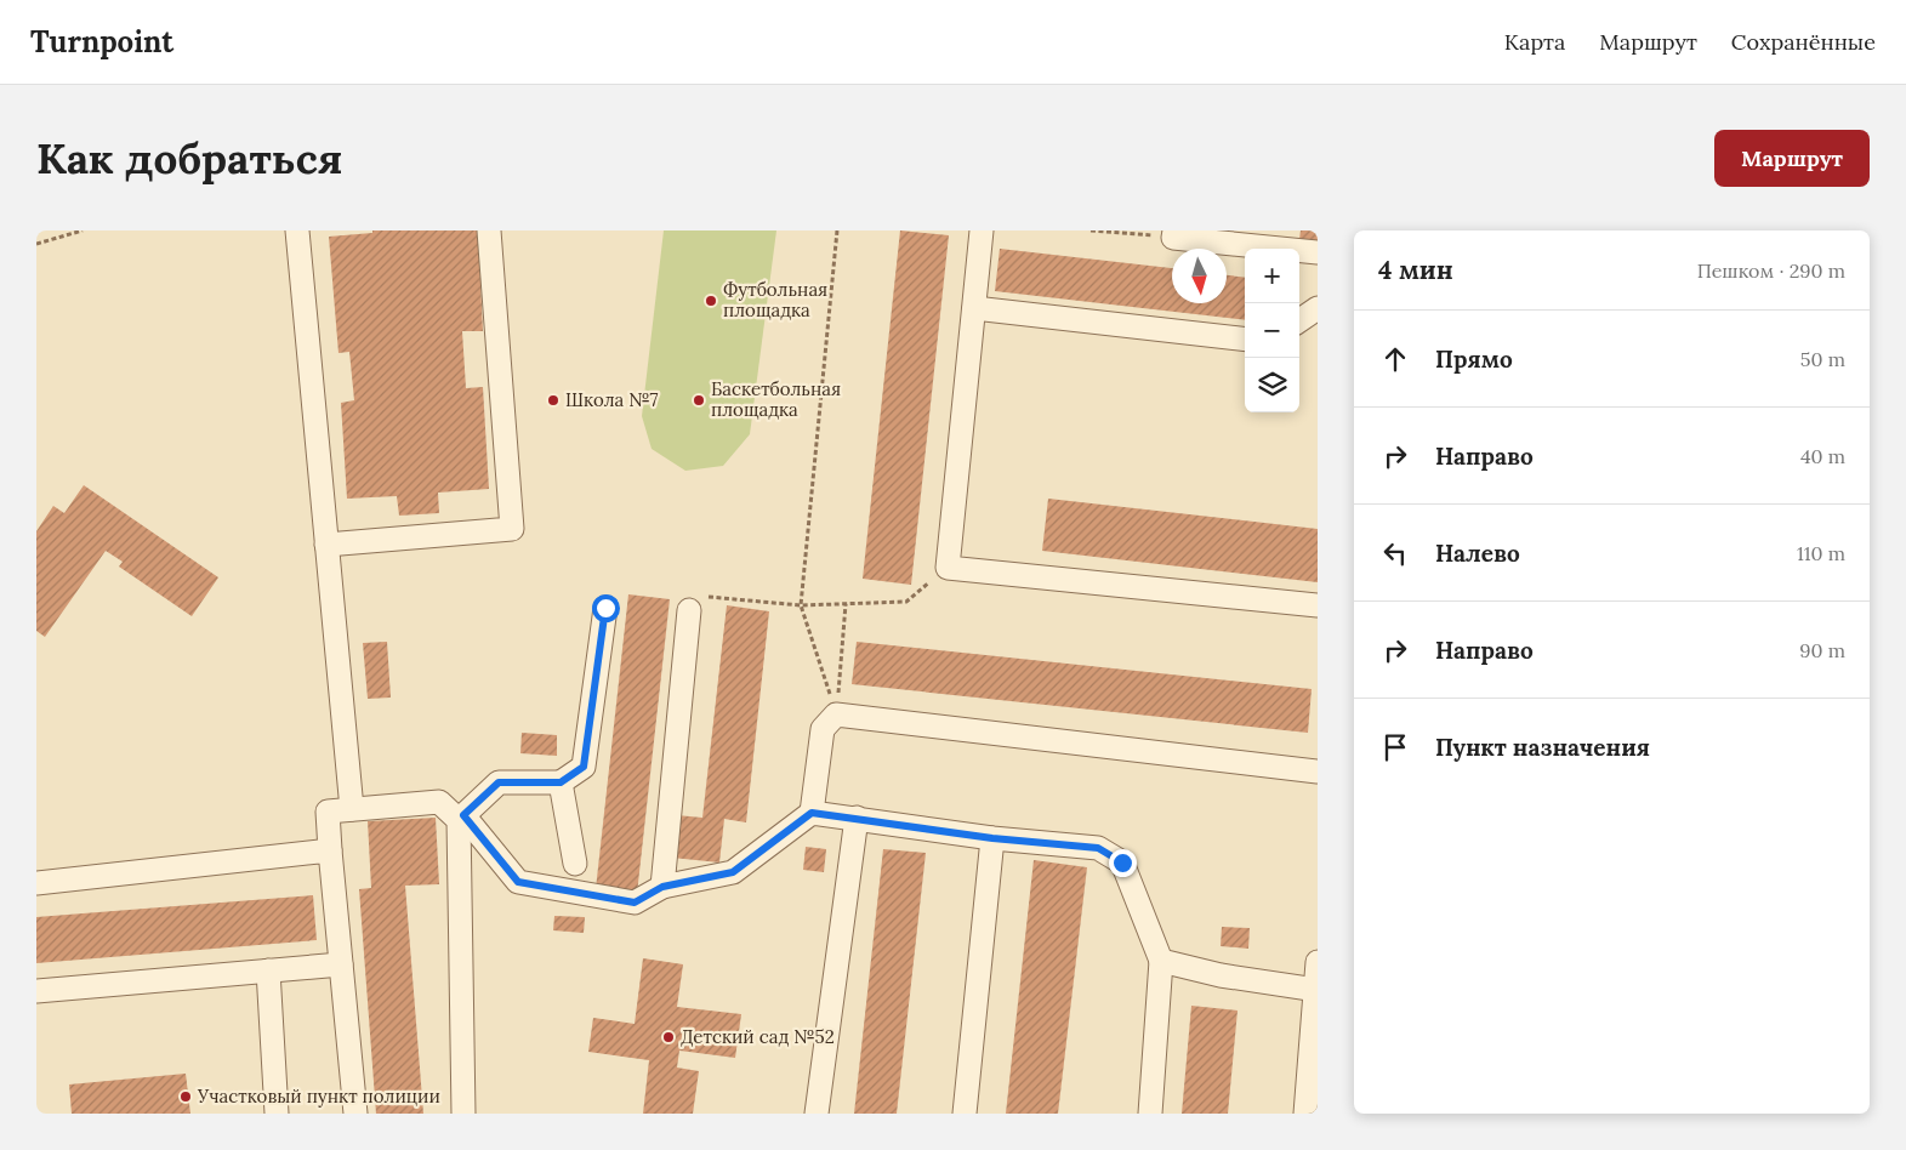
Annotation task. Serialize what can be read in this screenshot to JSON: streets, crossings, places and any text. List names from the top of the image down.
{
  "places": [
    "Футбольная площадка",
    "Школа №7",
    "Баскетбольная площадка",
    "Детский сад №52",
    "Участковый пункт полиции"
  ],
  "north": "bottom",
  "page": {
    "header": "Turnpoint",
    "nav": ["Карта", "Маршрут", "Сохранённые"],
    "buttons": "Маршрут",
    "title": "Как добраться",
    "heading": ["4 мин", "Пешком · 290 m"],
    "map_buttons": ["+", "−"],
    "list": [
      ["Прямо", "50 m"],
      ["Направо", "40 m"],
      ["Налево", "110 m"],
      ["Направо", "90 m"],
      "Пункт назначения"
    ]
  }
}
